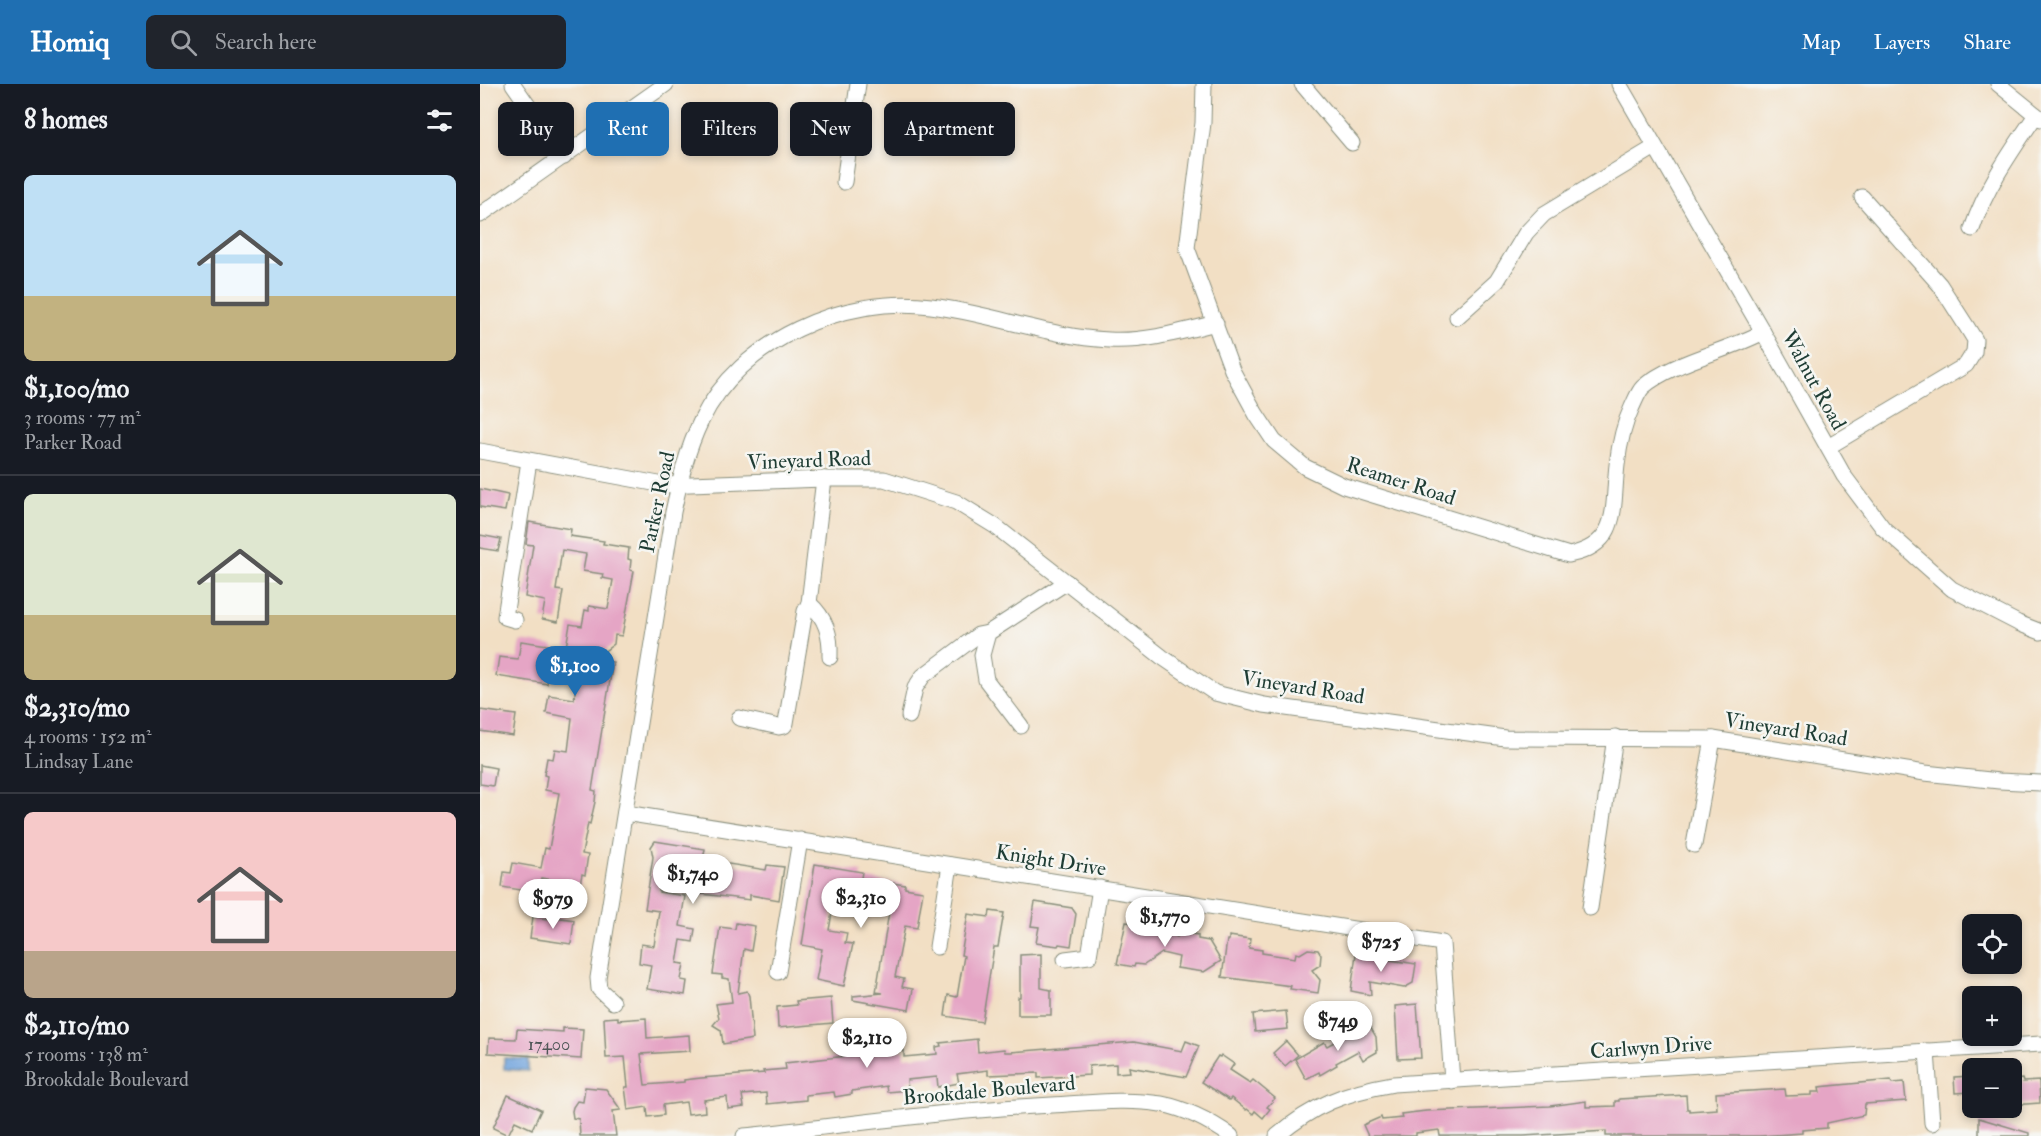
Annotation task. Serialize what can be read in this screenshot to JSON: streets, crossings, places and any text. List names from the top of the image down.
{
  "streets": {
    "street": [
      "Walnut Road",
      "Vineyard Road",
      "Reamer Road",
      "Parker Road",
      "Knight Drive",
      "Carlwyn Drive",
      "Brookdale Boulevard"
    ]
  },
  "crossings": [
    ["Walnut Road", "Reamer Road"],
    ["Vineyard Road", "Parker Road"],
    ["Reamer Road", "Parker Road"],
    ["Parker Road", "Knight Drive"],
    ["Knight Drive", "Carlwyn Drive"]
  ],
  "house_numbers": ["17400"],
  "page": {
    "header": "Homiq",
    "search": "Search here",
    "nav": ["Map", "Layers", "Share"],
    "heading": "8 homes",
    "chip": [
      "Buy",
      "Rent",
      "Filters",
      "New",
      "Apartment"
    ],
    "list": [
      {
        "name": "$1,100/mo",
        "note": "3 rooms · 77 m² · Parker Road"
      },
      {
        "name": "$2,310/mo",
        "note": "4 rooms · 152 m² · Lindsay Lane"
      },
      {
        "name": "$2,110/mo",
        "note": "5 rooms · 138 m² · Brookdale Boulevard"
      }
    ],
    "price": [
      "$1,100",
      "$1,740",
      "$2,310",
      "$979",
      "$1,770",
      "$725",
      "$749",
      "$2,110"
    ],
    "map_buttons": ["+", "−"]
  }
}
